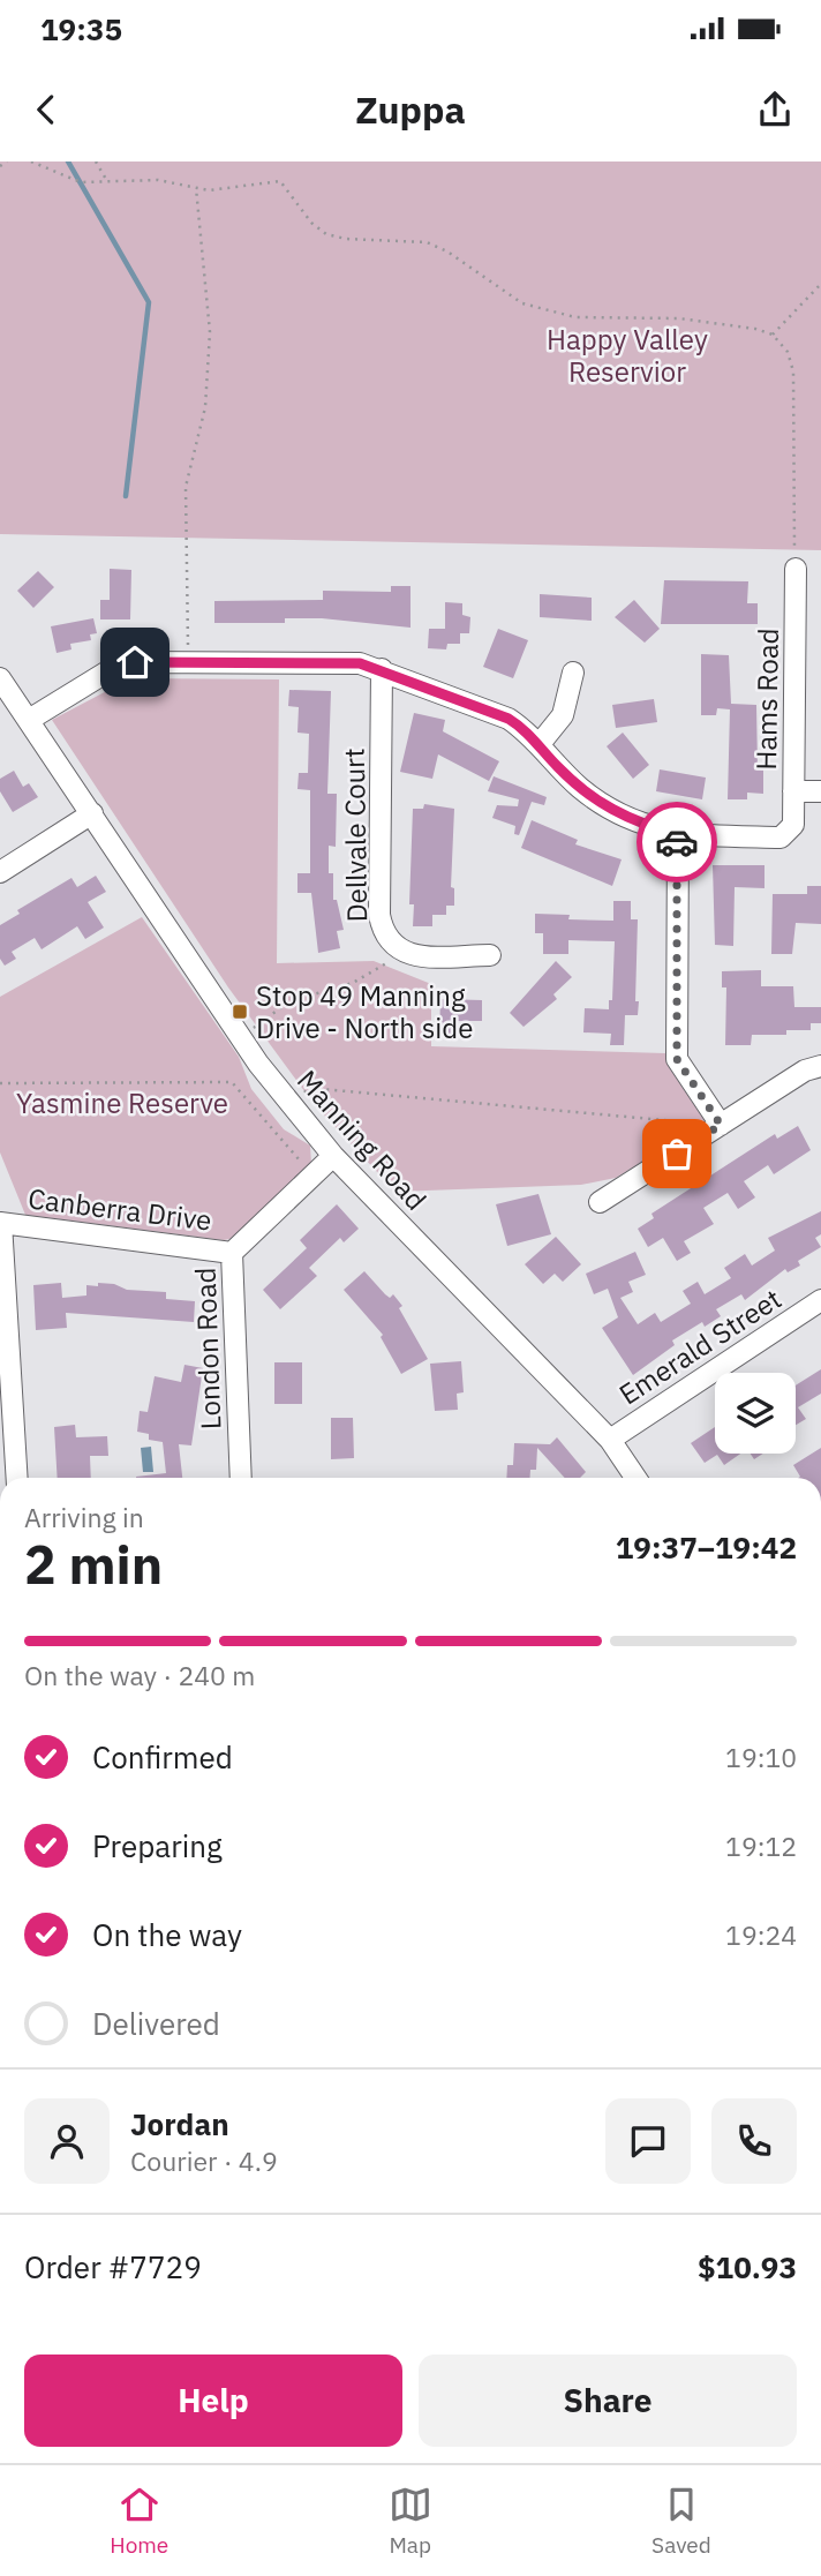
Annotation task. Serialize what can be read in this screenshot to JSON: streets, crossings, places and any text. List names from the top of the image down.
{
  "streets": {
    "street": [
      "Hams Road",
      "Dellvale Court",
      "Manning Road",
      "Canberra Drive",
      "Emerald Street",
      "London Road"
    ]
  },
  "crossings": [
    ["Manning Road", "Emerald Street"],
    ["Manning Road", "London Road"],
    ["Canberra Drive", "London Road"]
  ],
  "parks": ["Happy Valley Reservior", "Yasmine Reserve"],
  "places": {
    "transit": ["Stop 49 Manning Drive - North side"]
  },
  "page": {
    "status": "19:35",
    "header": "Zuppa",
    "heading": ["2 min", "Arriving in", "19:37–19:42"],
    "panel": [
      "Jordan",
      "Courier · 4.9",
      "Order #7729",
      "$10.93"
    ],
    "bar": "On the way · 240 m",
    "list": [
      ["Confirmed", "19:10"],
      ["Preparing", "19:12"],
      ["On the way", "19:24"],
      "Delivered"
    ],
    "buttons": ["Help", "Share"],
    "tabs": ["Home", "Map", "Saved"]
  }
}
